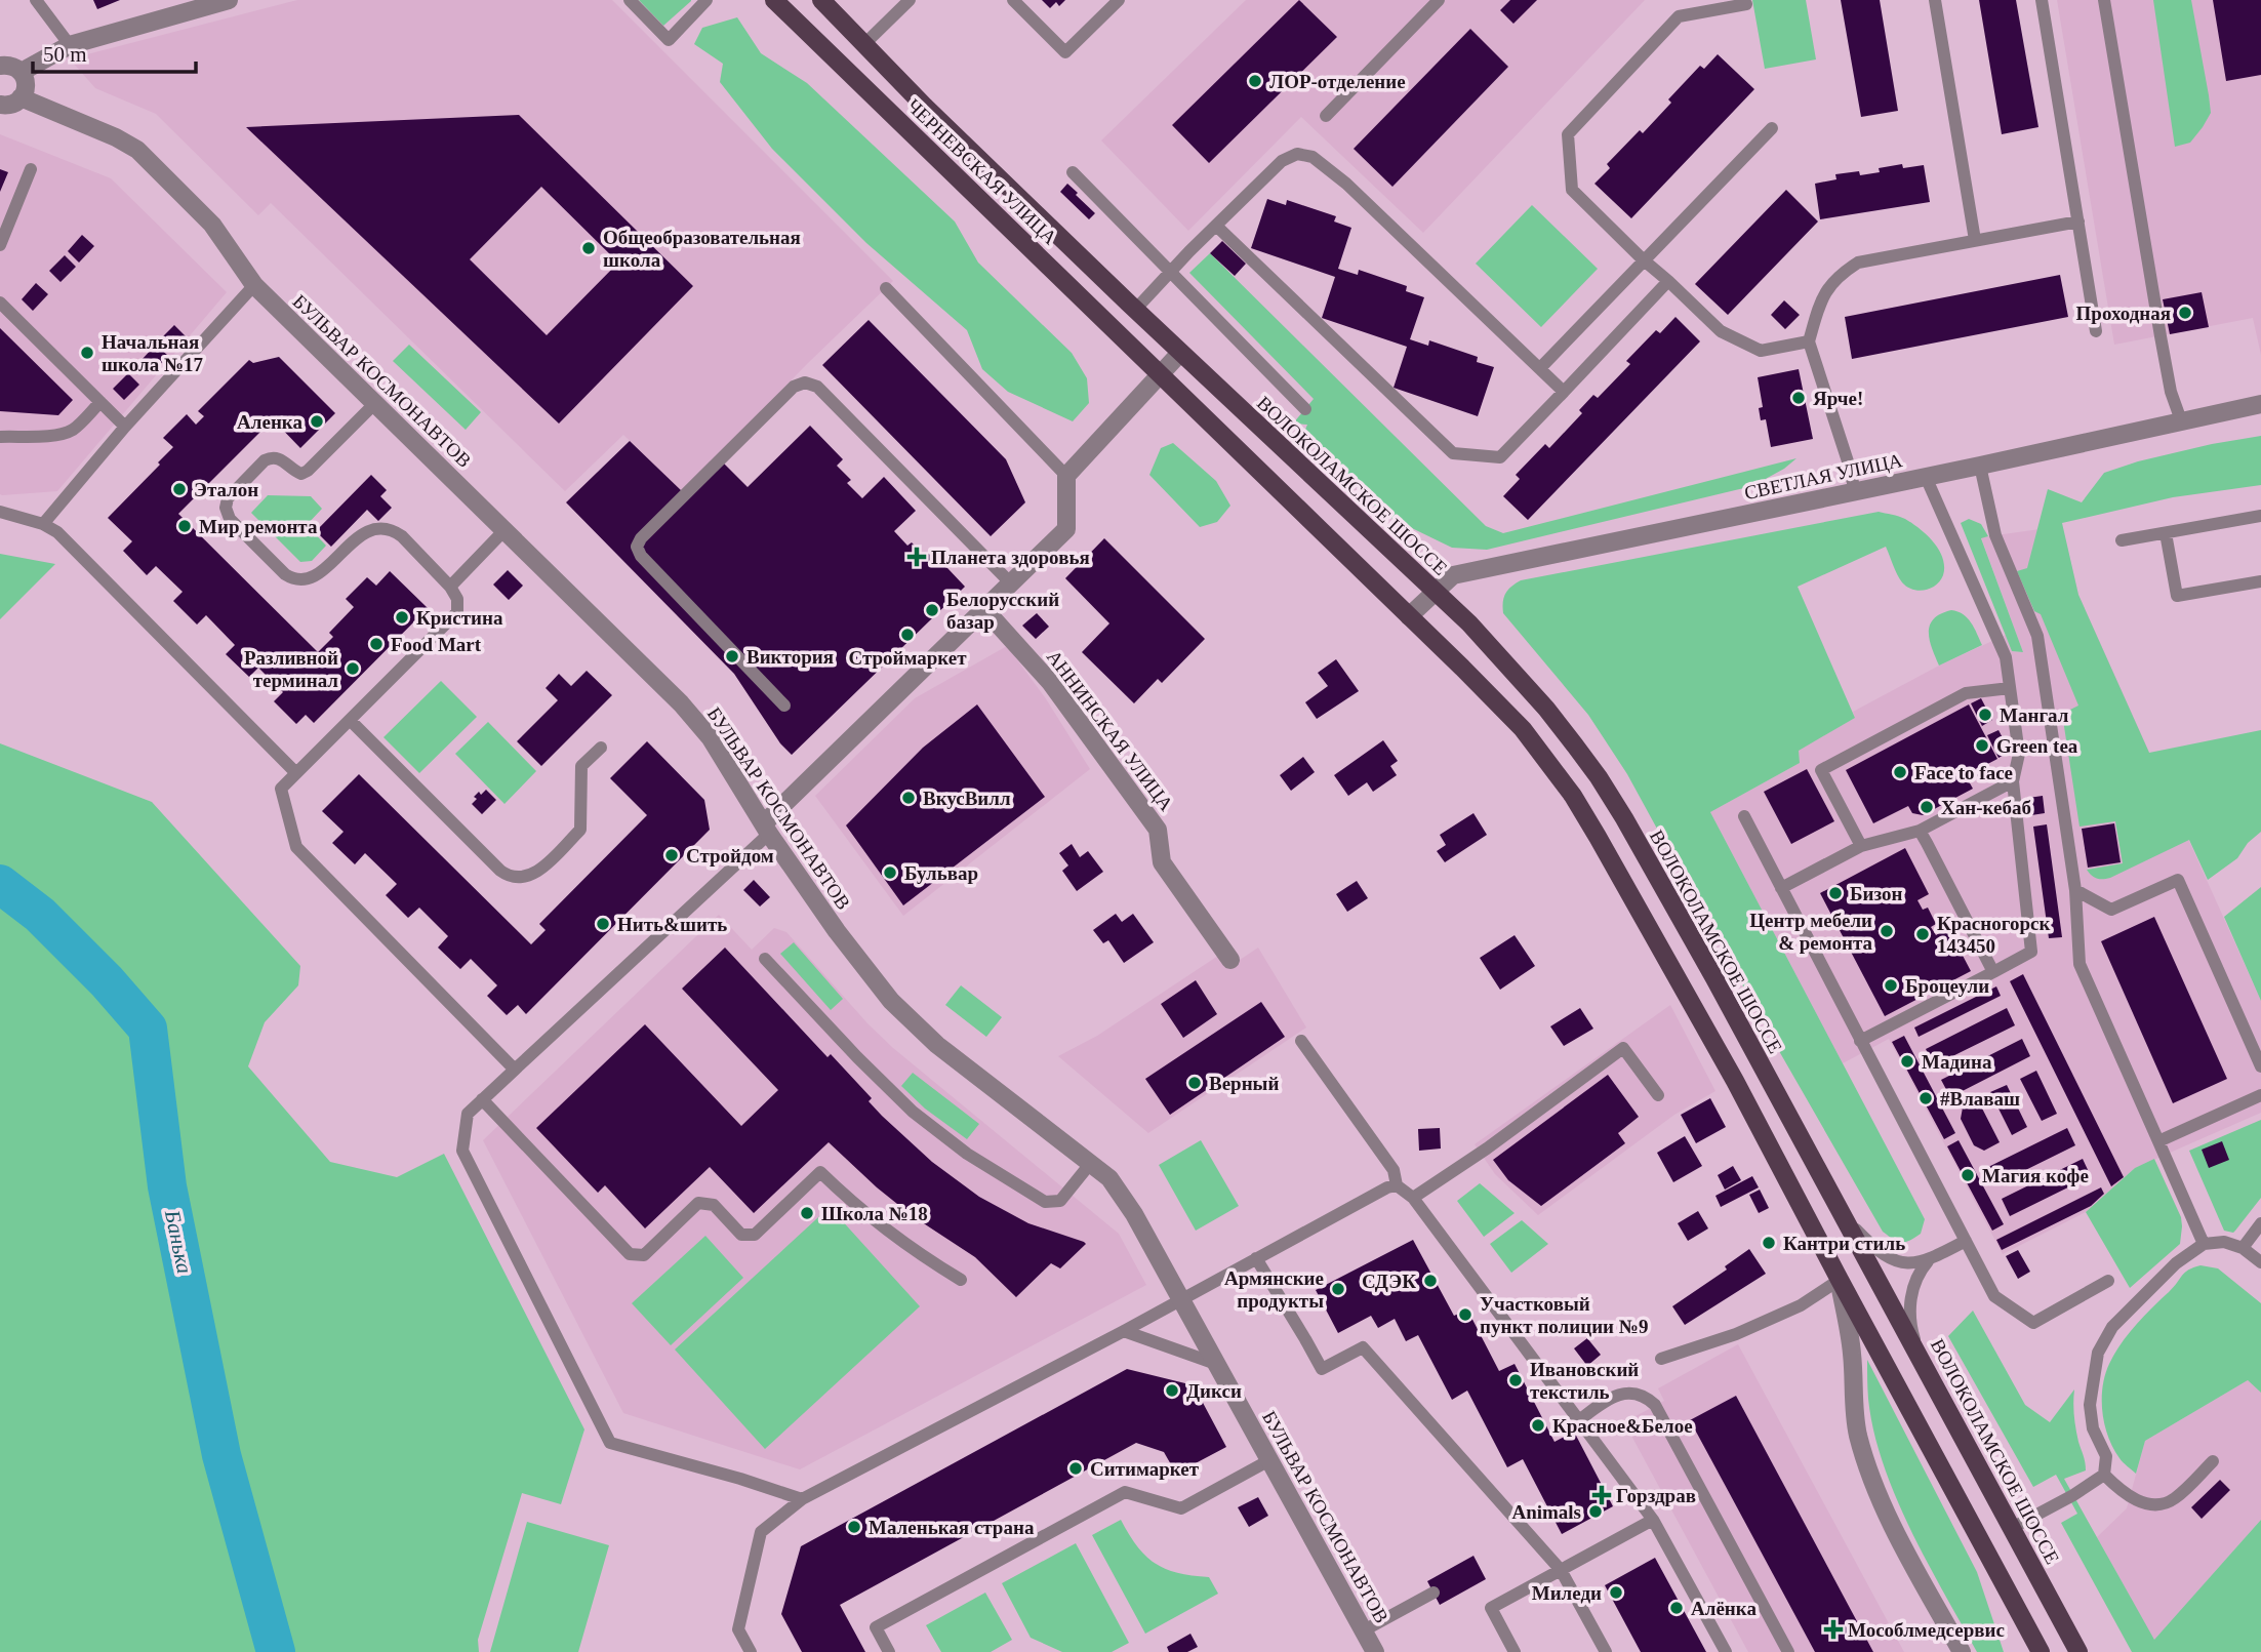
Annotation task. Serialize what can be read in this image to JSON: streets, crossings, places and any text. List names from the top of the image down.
{
  "streets": {
    "main road": ["ЧЕРНЕВСКАЯ УЛИЦА", "ВОЛОКОЛАМСКОЕ ШОССЕ"],
    "street": ["БУЛЬВАР КОСМОНАВТОВ", "СВЕТЛАЯ УЛИЦА", "АННИНСКАЯ УЛИЦА"]
  },
  "crossings": [
    ["ЧЕРНЕВСКАЯ УЛИЦА", "ВОЛОКОЛАМСКОЕ ШОССЕ"],
    ["СВЕТЛАЯ УЛИЦА", "ВОЛОКОЛАМСКОЕ ШОССЕ"]
  ],
  "water": ["Банька"],
  "places": {
    "other": [
      "ЛОР-отделение",
      "Общеобразовательная школа",
      "Проходная",
      "Начальная школа №17",
      "Ярче!",
      "Аленка",
      "Эталон",
      "Мир ремонта",
      "Белорусский базар",
      "Кристина",
      "Строймаркет",
      "Food Mart",
      "Виктория",
      "Разливной терминал",
      "Мангал",
      "Green tea",
      "Face to face",
      "ВкусВилл",
      "Хан-кебаб",
      "Стройдом",
      "Бульвар",
      "Бизон",
      "Нить&шить",
      "Центр мебели & ремонта",
      "Красногорск 143450",
      "Броцеули",
      "Мадина",
      "Верный",
      "#Влаваш",
      "Магия кофе",
      "Школа №18",
      "Кантри стиль",
      "СДЭК",
      "Армянские продукты",
      "Участковый пункт полиции №9",
      "Ивановский текстиль",
      "Дикси",
      "Красное&Белое",
      "Ситимаркет",
      "Animals",
      "Маленькая страна",
      "Миледи",
      "Алёнка"
    ],
    "health": ["Планета здоровья", "Горздрав", "Мособлмедсервис"]
  },
  "scale_bar": "50 m"
}
